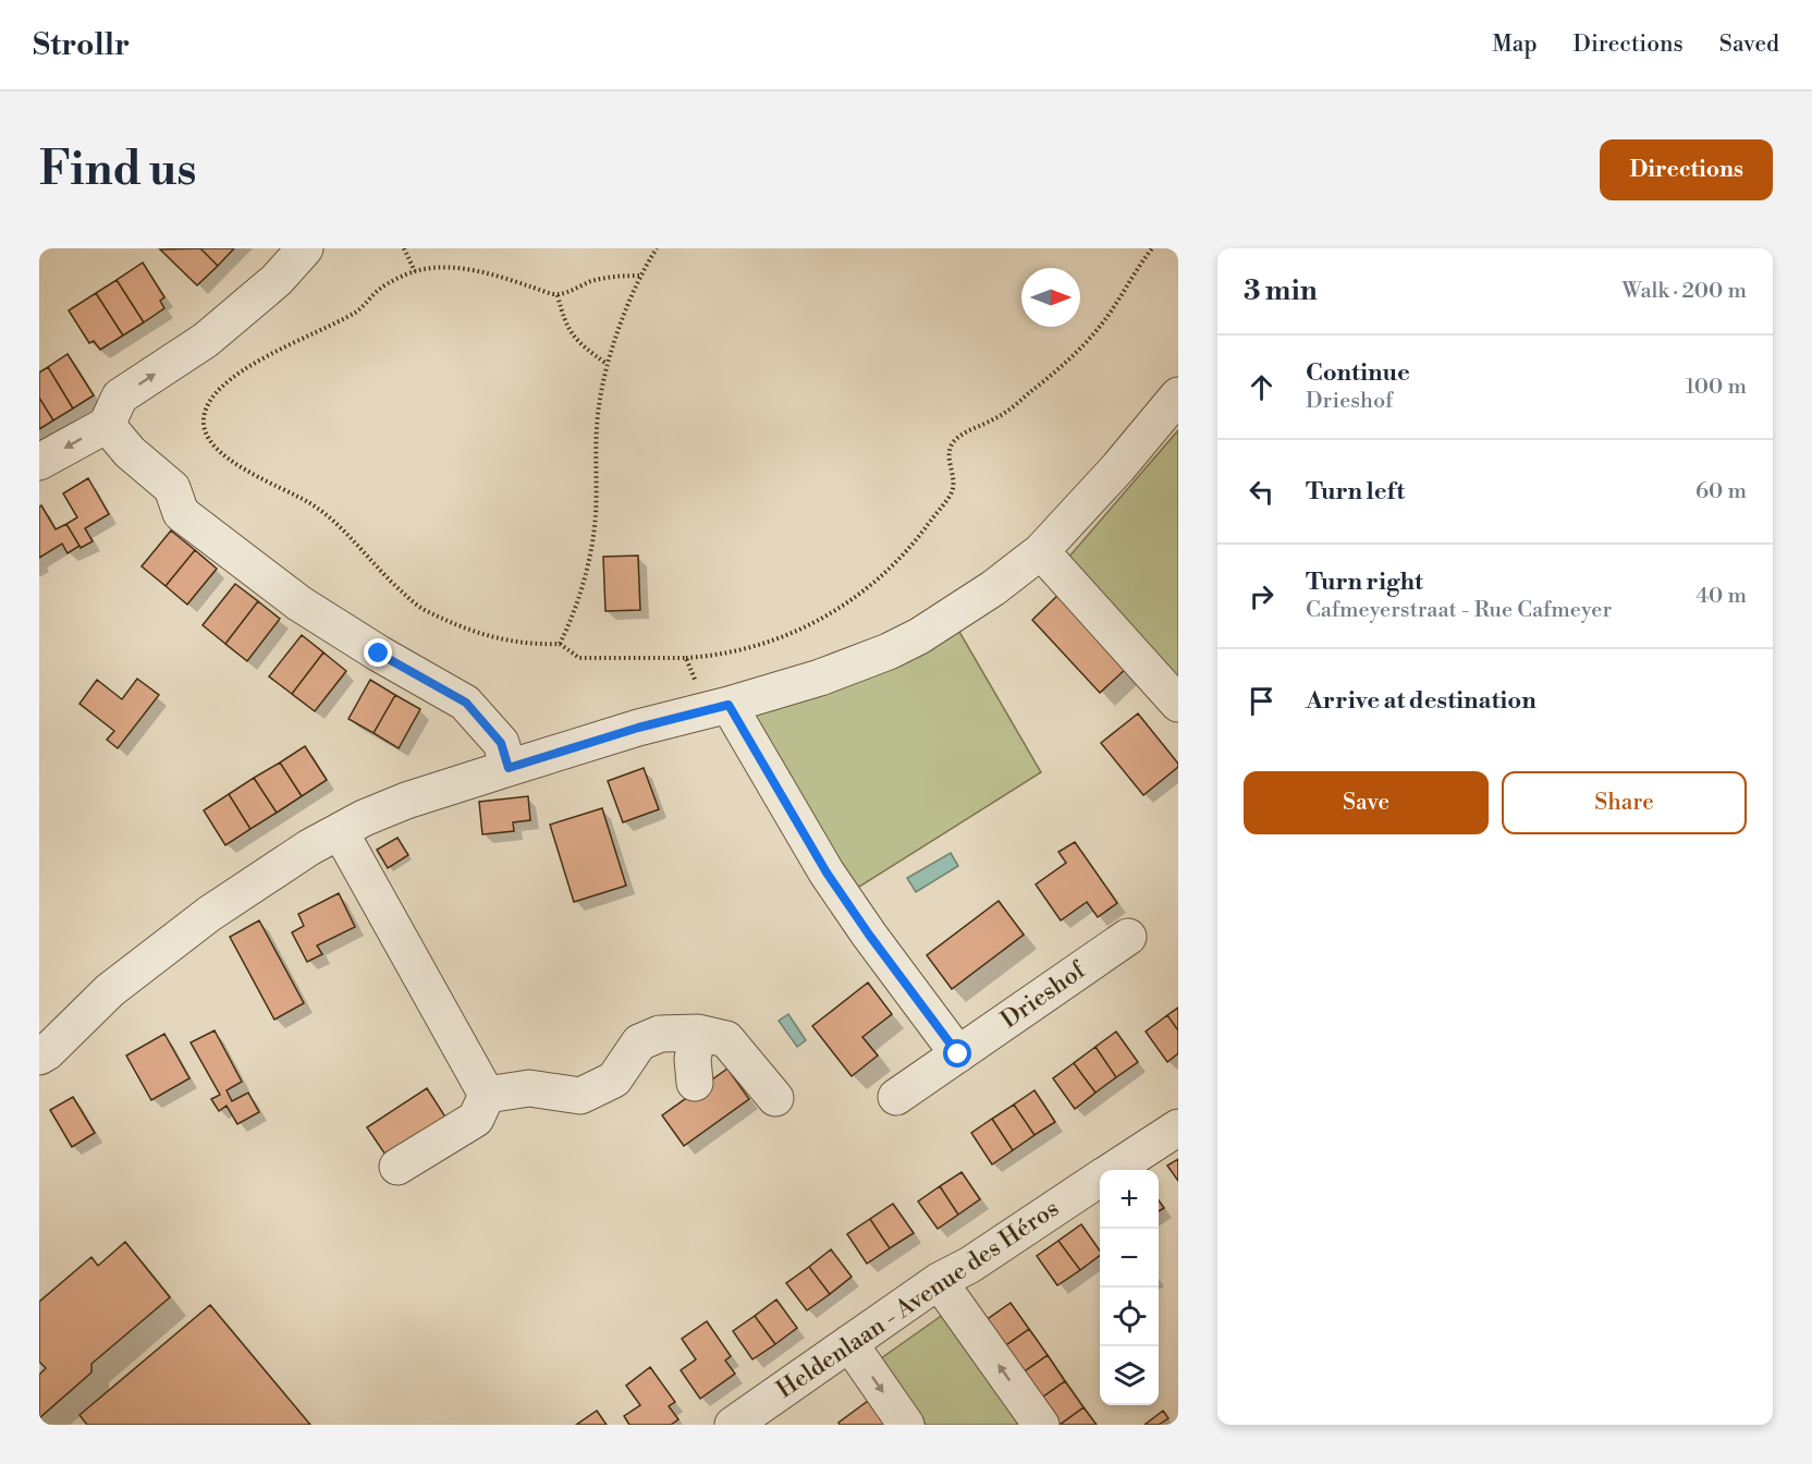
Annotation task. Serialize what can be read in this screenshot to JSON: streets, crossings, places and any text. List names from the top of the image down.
{
  "streets": {
    "street": ["Drieshof", "Heldenlaan - Avenue des Héros"]
  },
  "north": "right",
  "page": {
    "header": "Strollr",
    "nav": ["Map", "Directions", "Saved"],
    "buttons": [
      "Directions",
      ["Save", "Share"]
    ],
    "title": "Find us",
    "heading": ["3 min", "Walk · 200 m"],
    "list": [
      ["Continue", "Drieshof", "100 m"],
      ["Turn left", "60 m"],
      ["Turn right", "Cafmeyerstraat - Rue Cafmeyer", "40 m"],
      "Arrive at destination"
    ],
    "map_buttons": ["+", "−"]
  }
}
